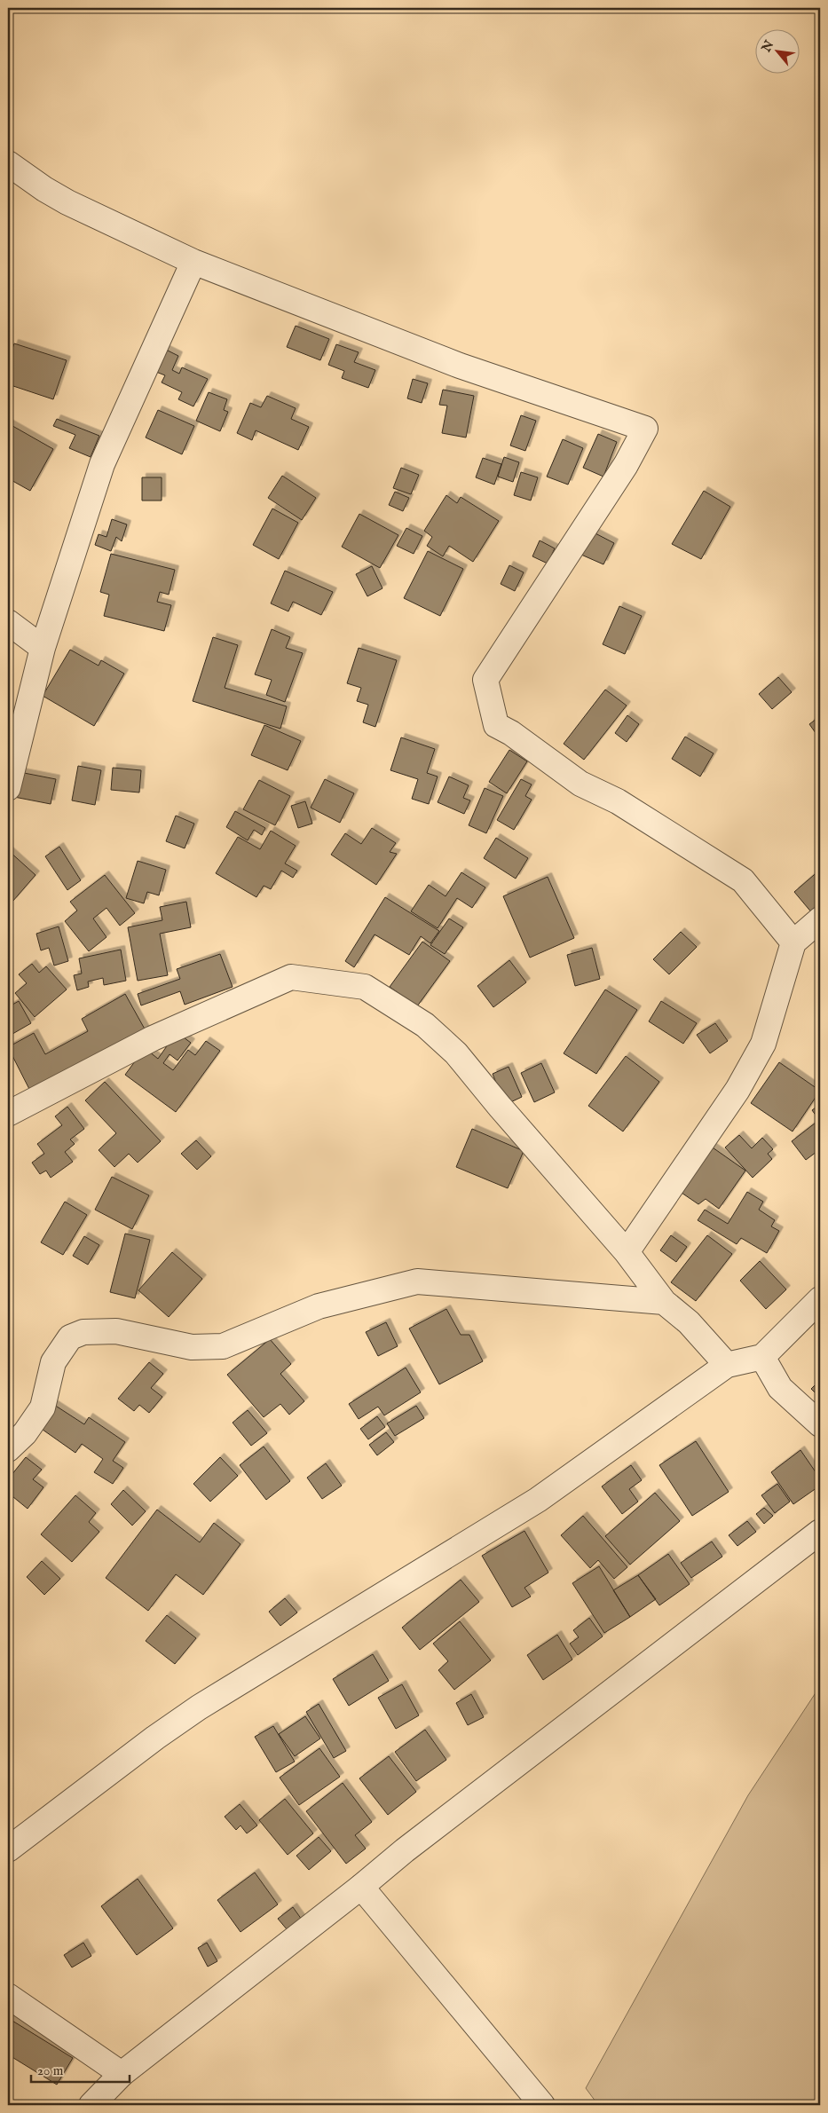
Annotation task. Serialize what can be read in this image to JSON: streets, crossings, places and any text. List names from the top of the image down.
{
  "scale_bar": "20 m",
  "north": "top left"
}
